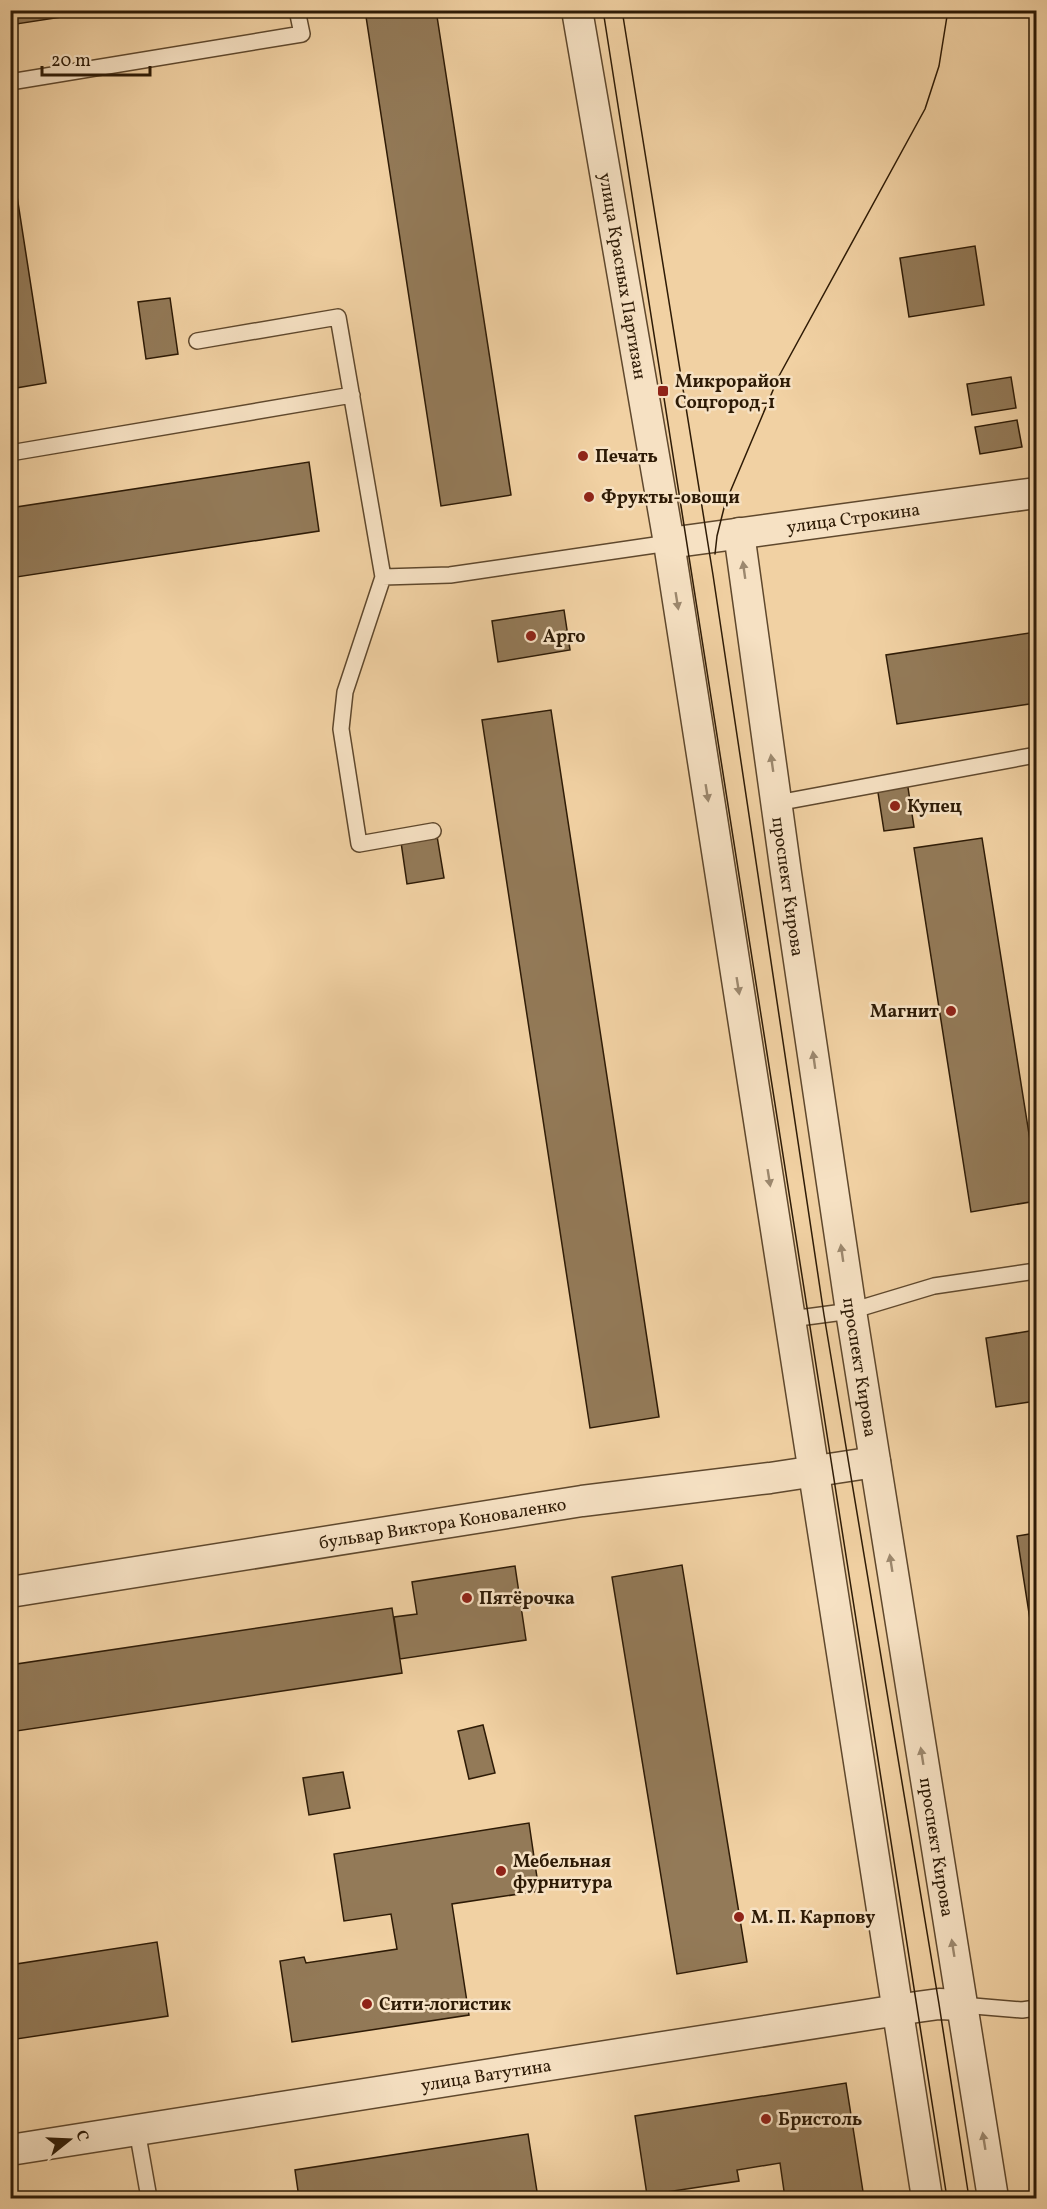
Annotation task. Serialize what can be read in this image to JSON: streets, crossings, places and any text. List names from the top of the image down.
{
  "streets": {
    "street": [
      "улица Красных Партизан",
      "улица Строкина",
      "проспект Кирова",
      "бульвар Виктора Коноваленко",
      "улица Ватутина"
    ]
  },
  "crossings": [
    ["улица Красных Партизан", "улица Строкина"],
    ["улица Строкина", "проспект Кирова"],
    ["проспект Кирова", "бульвар Виктора Коноваленко"],
    ["проспект Кирова", "улица Ватутина"]
  ],
  "places": {
    "transit": ["Микрорайон Соцгород-1"],
    "other": [
      "Печать",
      "Фрукты-овощи",
      "Арго",
      "Купец",
      "Магнит",
      "Пятёрочка",
      "Мебельная фурнитура",
      "М. П. Карпову",
      "Сити-логистик",
      "Бристоль"
    ]
  },
  "scale_bar": "20 m",
  "north": "right"
}
